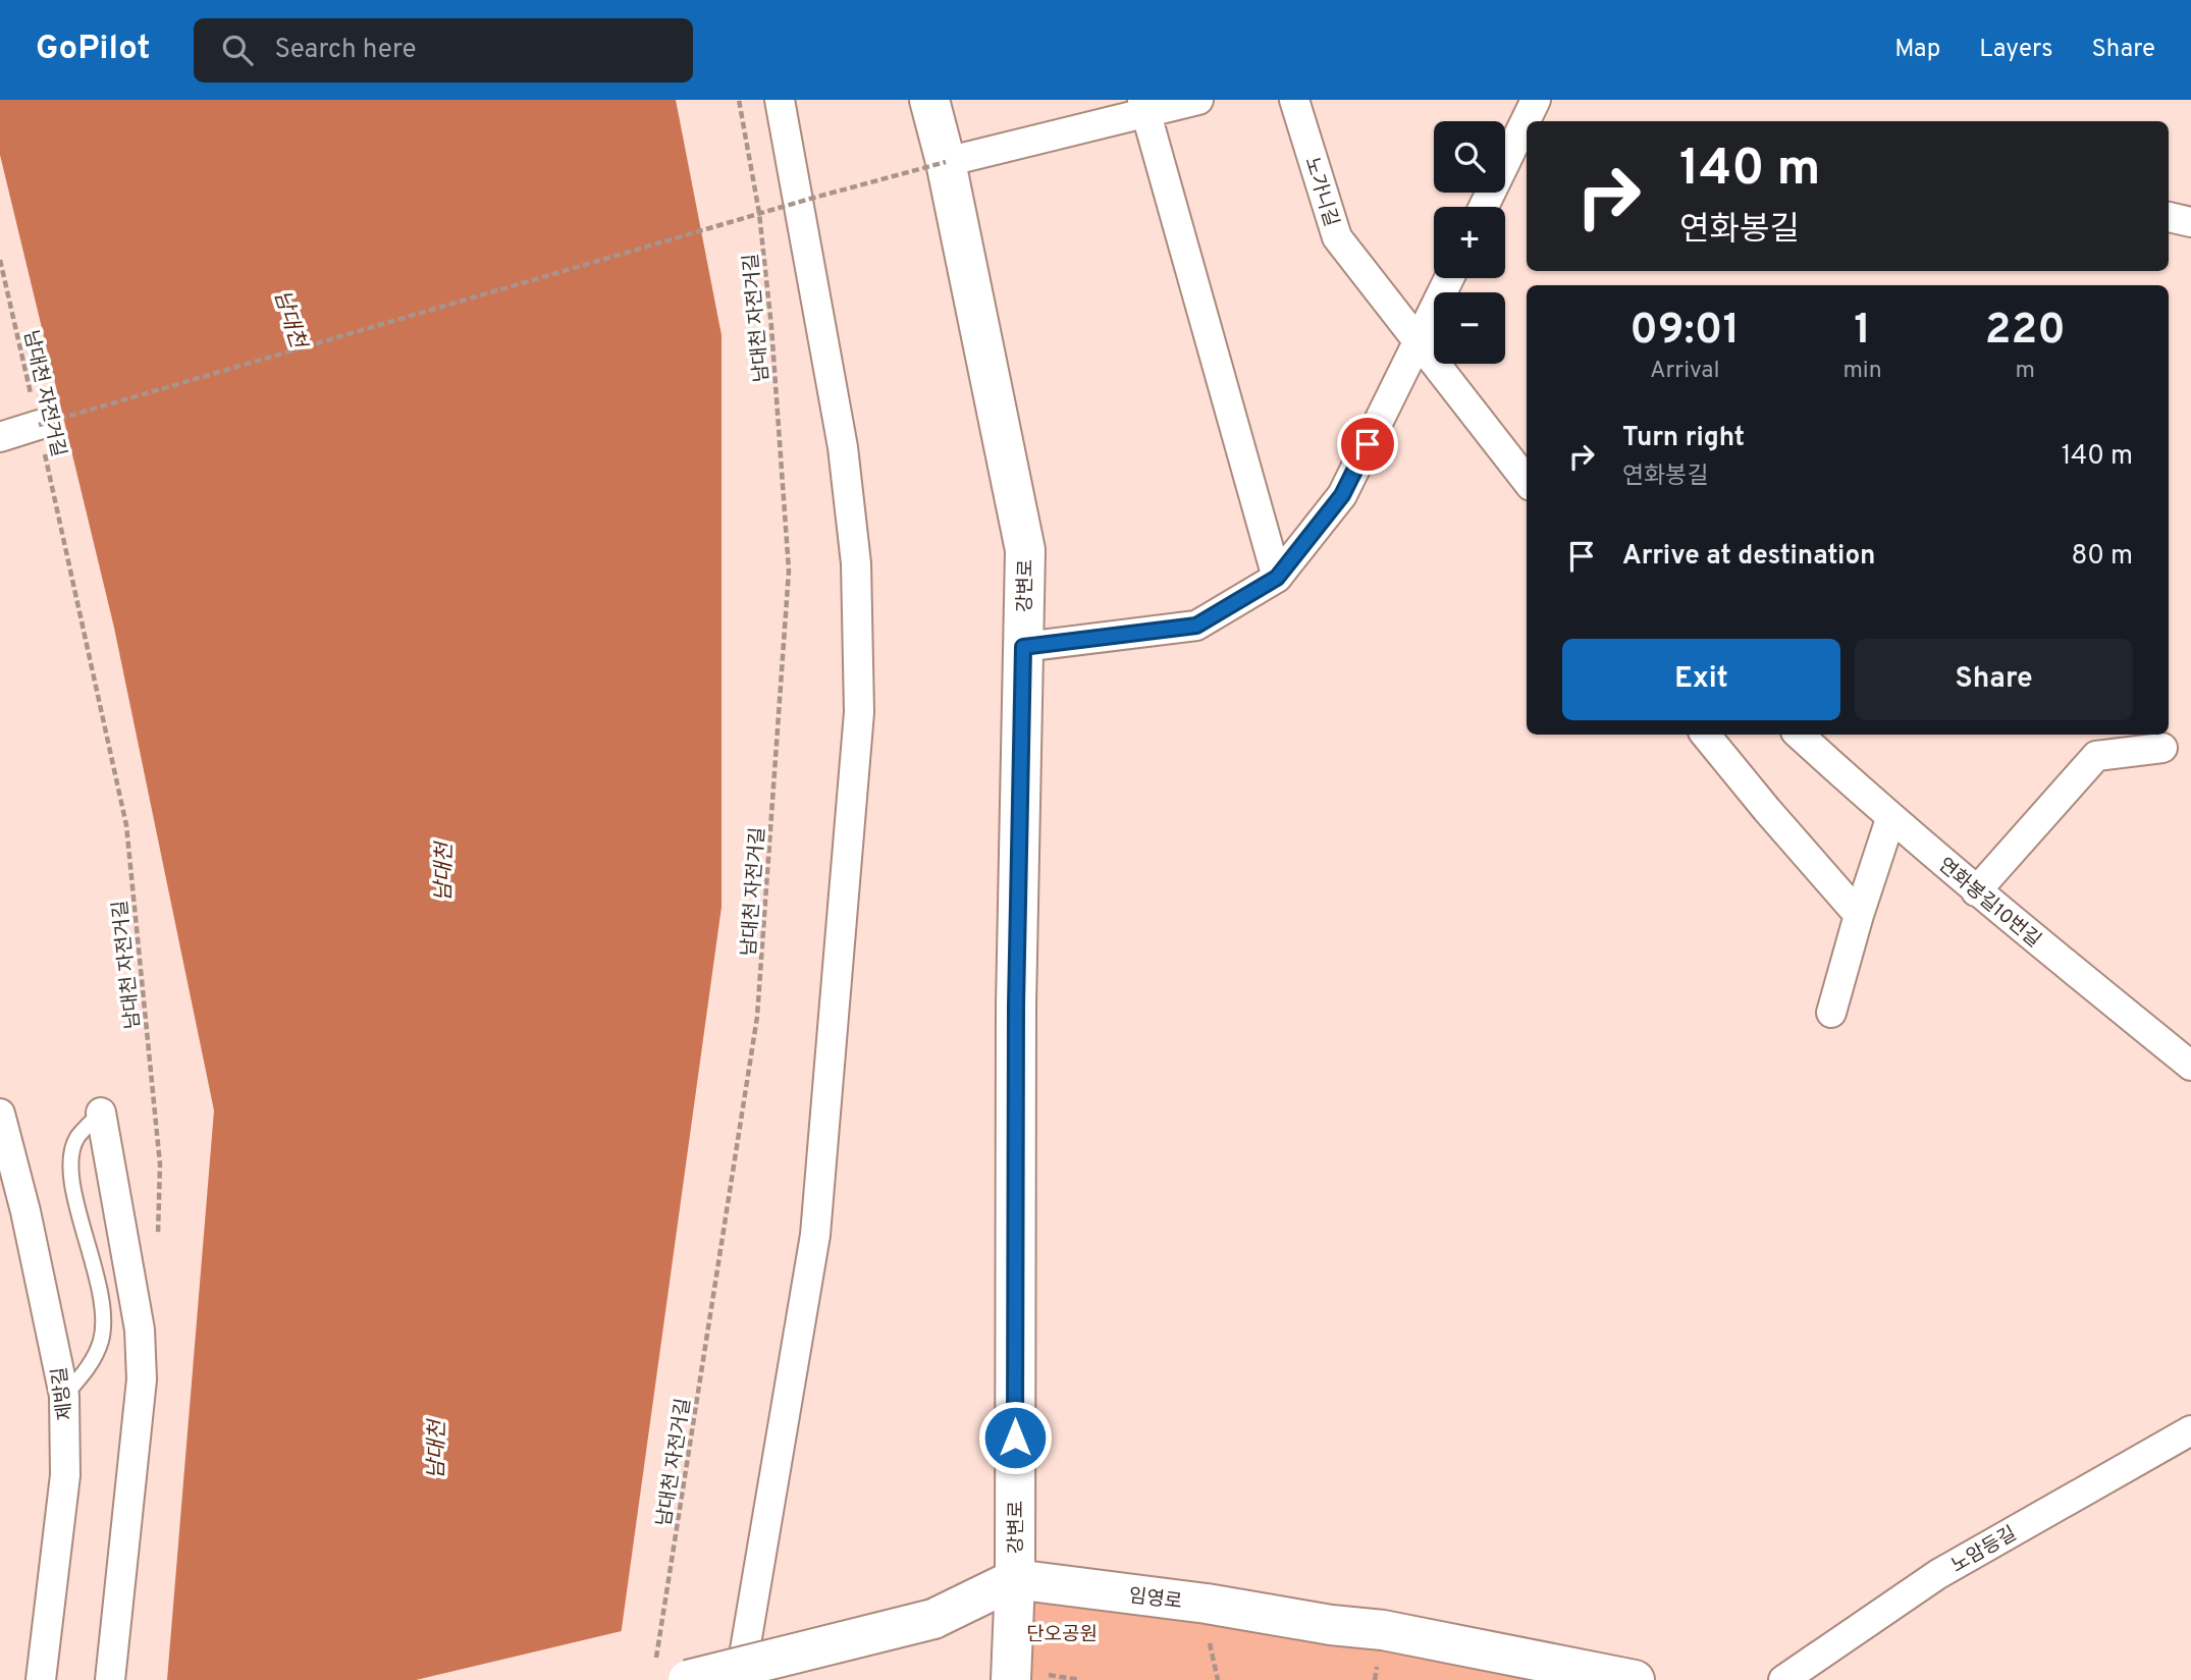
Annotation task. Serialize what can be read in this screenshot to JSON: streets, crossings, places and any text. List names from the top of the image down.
{
  "streets": {
    "street": [
      "노가니길",
      "강변로",
      "연화봉길10번길",
      "제방길",
      "노암등길",
      "임영로"
    ],
    "path": ["남대천 자전거길"]
  },
  "crossings": [
    ["강변로", "임영로"]
  ],
  "water": ["남대천"],
  "parks": ["단오공원"],
  "page": {
    "header": "GoPilot",
    "search": "Search here",
    "nav": ["Map", "Layers", "Share"],
    "map_buttons": ["+", "−"],
    "turn": ["140 m", "연화봉길"],
    "eta": [
      "09:01",
      "Arrival",
      "1",
      "min",
      "220",
      "m"
    ],
    "list": [
      {
        "name": "Turn right",
        "note": "연화봉길",
        "value": "140 m"
      },
      {
        "name": "Arrive at destination",
        "value": "80 m"
      }
    ],
    "buttons": ["Exit", "Share"]
  }
}
